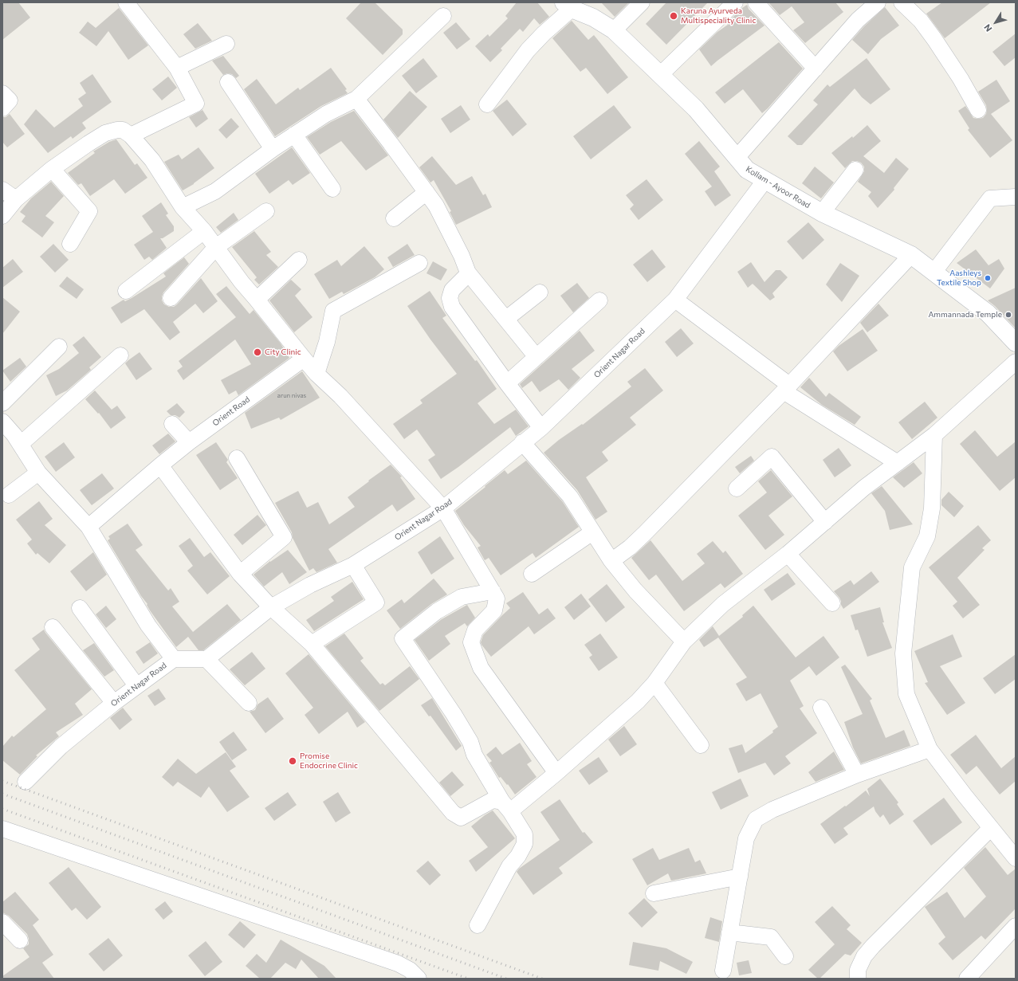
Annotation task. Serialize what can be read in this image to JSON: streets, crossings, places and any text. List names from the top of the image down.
{
  "streets": {
    "main road": ["Kollam - Ayoor Road"],
    "street": ["Orient Nagar Road", "Orient Road"]
  },
  "crossings": [
    ["Kollam - Ayoor Road", "Orient Nagar Road"]
  ],
  "places": [
    "Karuna Ayurveda Multispeciality Clinic",
    "Aashleys Textile Shop",
    "Ammannada Temple",
    "City Clinic",
    "Promise Endocrine Clinic"
  ],
  "house_numbers": ["arun nivas"],
  "north": "bottom left"
}
